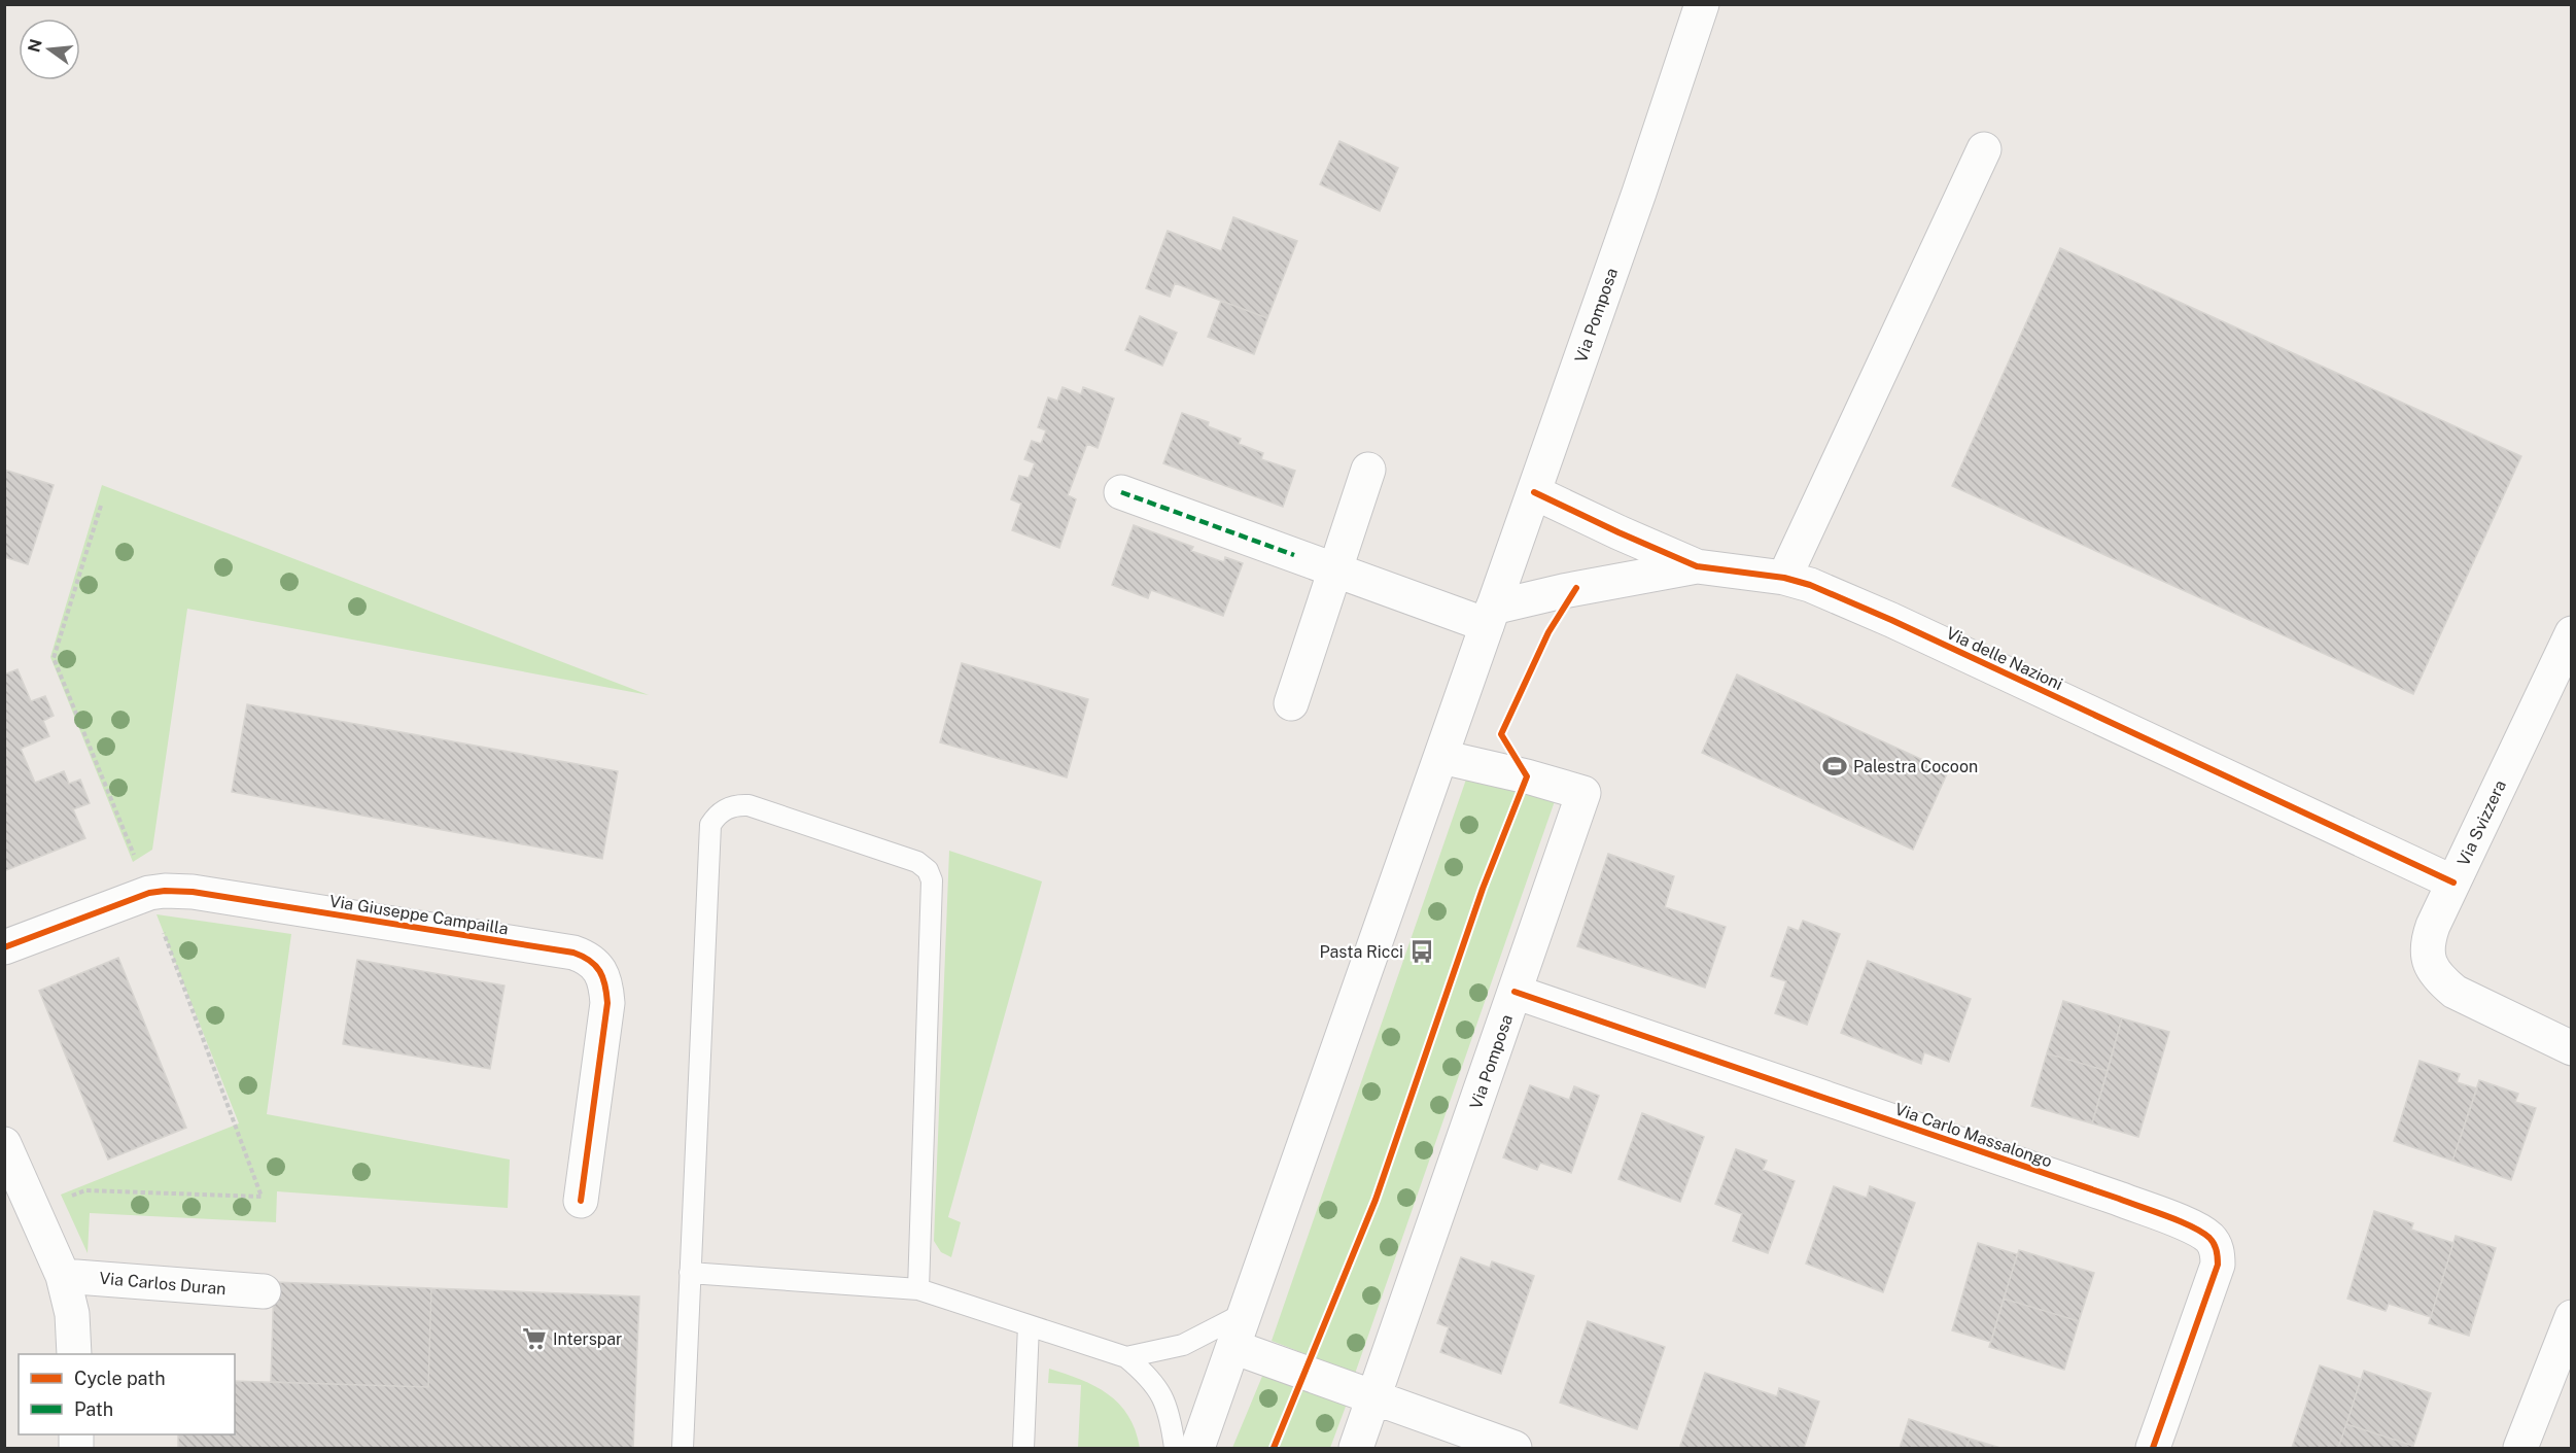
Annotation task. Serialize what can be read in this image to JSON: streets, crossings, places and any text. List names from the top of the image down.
{
  "streets": {
    "street": [
      "Via Pomposa",
      "Via delle Nazioni",
      "Via Svizzera",
      "Via Giuseppe Campailla",
      "Via Carlo Massalongo",
      "Via Carlos Duran"
    ]
  },
  "crossings": [
    ["Via Pomposa", "Via delle Nazioni"],
    ["Via Pomposa", "Via Carlo Massalongo"],
    ["Via delle Nazioni", "Via Svizzera"]
  ],
  "places": {
    "sports": ["Palestra Cocoon"],
    "bus stop": ["Pasta Ricci"],
    "supermarket": ["Interspar"]
  },
  "legend": ["Cycle path", "Path"],
  "north": "left"
}
